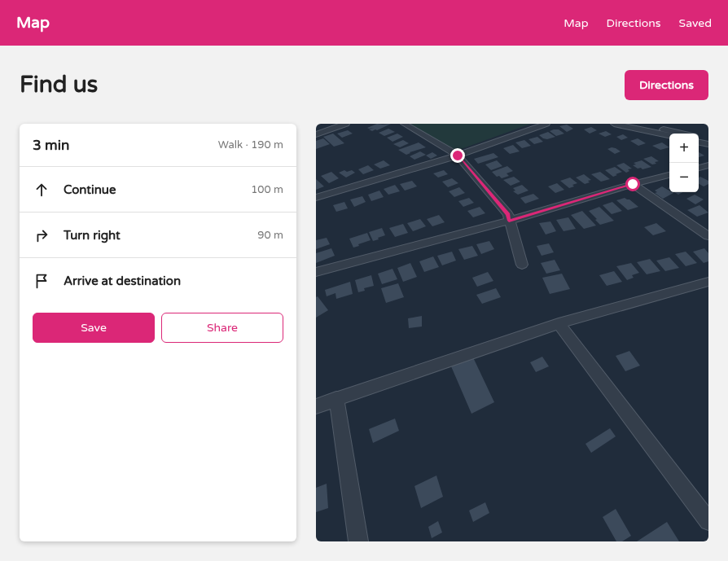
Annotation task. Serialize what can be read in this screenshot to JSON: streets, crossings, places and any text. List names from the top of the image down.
{
  "page": {
    "header": "Map",
    "nav": ["Map", "Directions", "Saved"],
    "buttons": [
      "Directions",
      ["Save", "Share"]
    ],
    "title": "Find us",
    "heading": ["3 min", "Walk · 190 m"],
    "map_buttons": ["+", "−"],
    "list": [
      ["Continue", "100 m"],
      ["Turn right", "90 m"],
      "Arrive at destination"
    ]
  }
}
